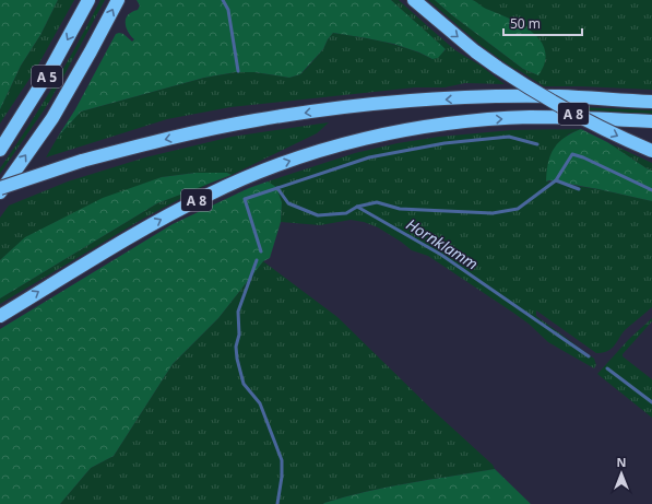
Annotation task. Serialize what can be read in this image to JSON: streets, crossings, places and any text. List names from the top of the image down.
{
  "streets": {
    "highway": ["A 5", "A 8"]
  },
  "water": ["Hornklamm"],
  "scale_bar": "50 m",
  "north": "top"
}
